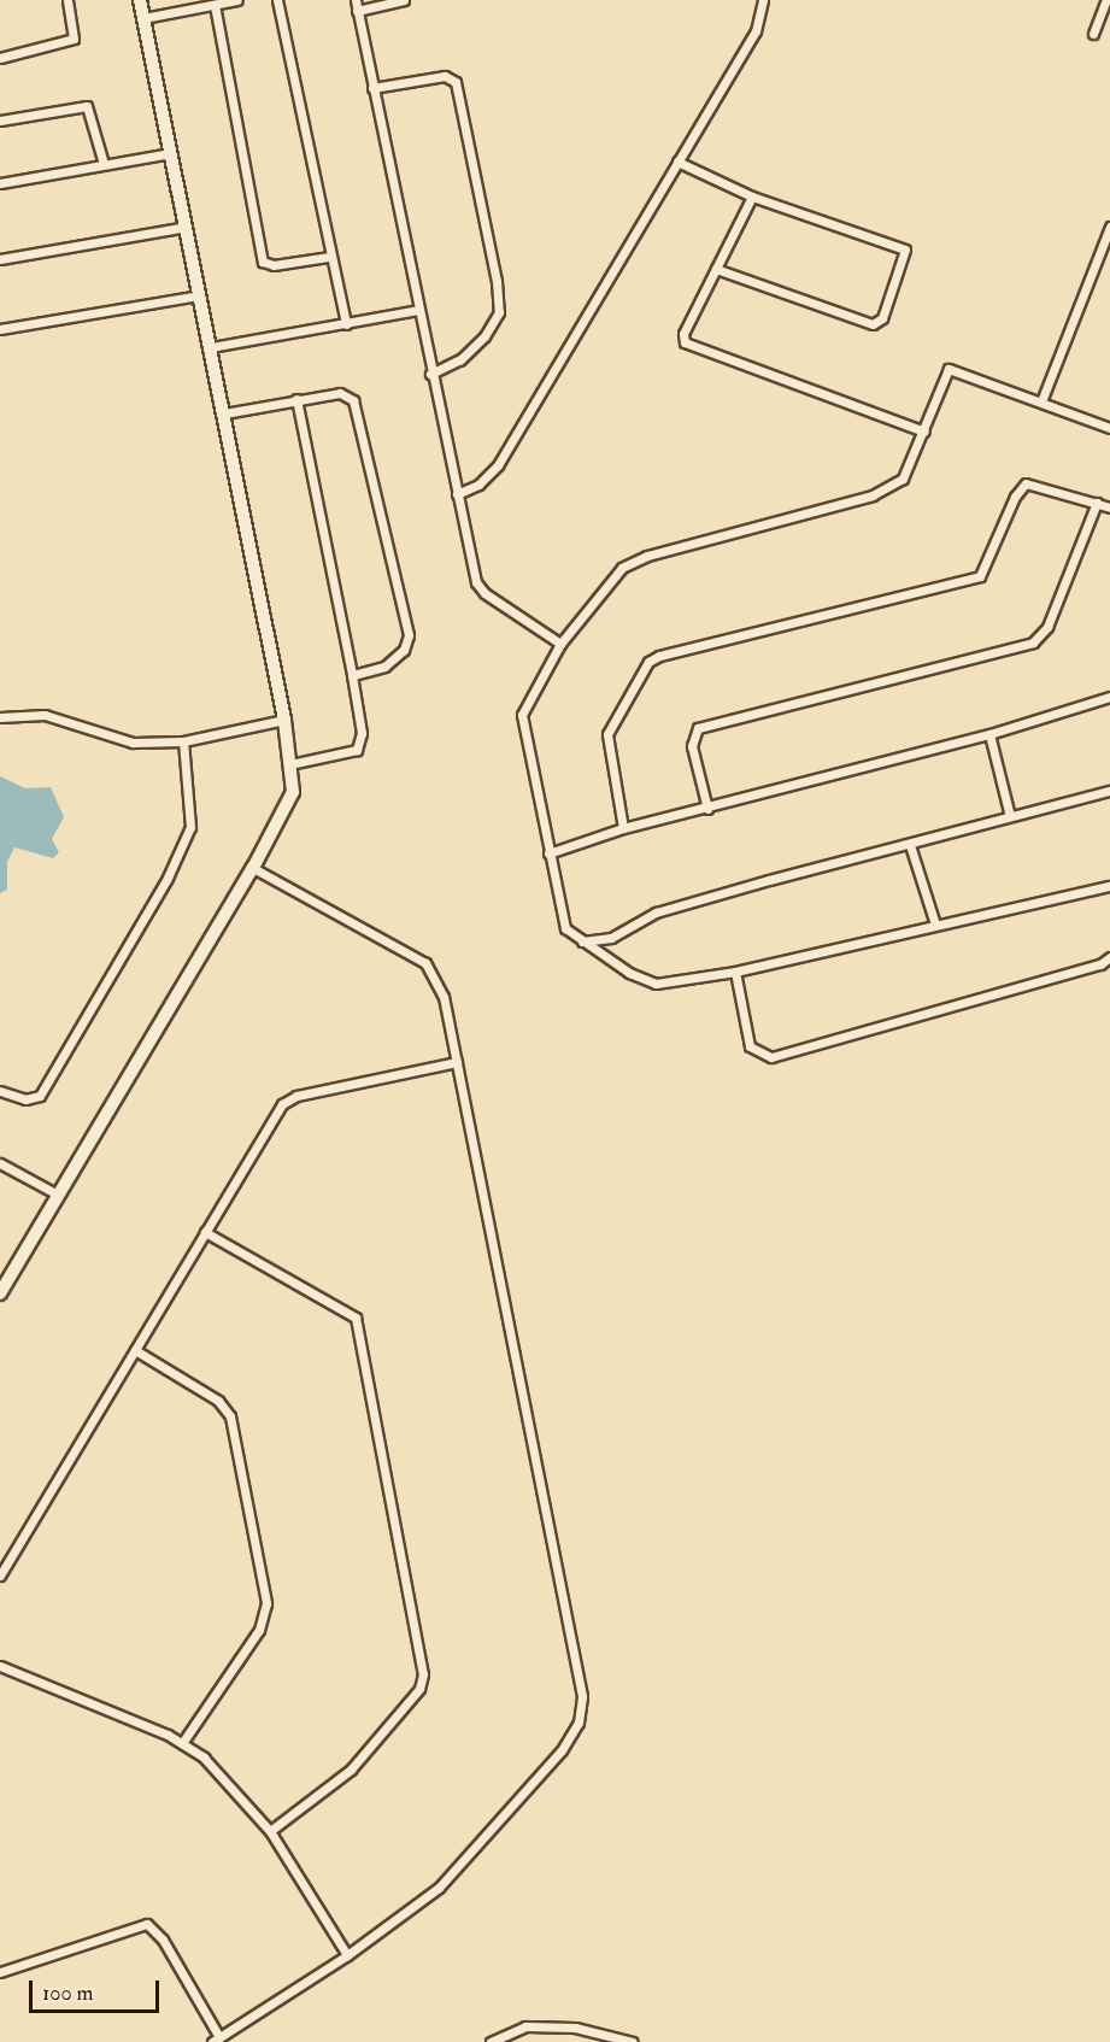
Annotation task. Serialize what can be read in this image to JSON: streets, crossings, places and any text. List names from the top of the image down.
{
  "scale_bar": "100 m"
}
